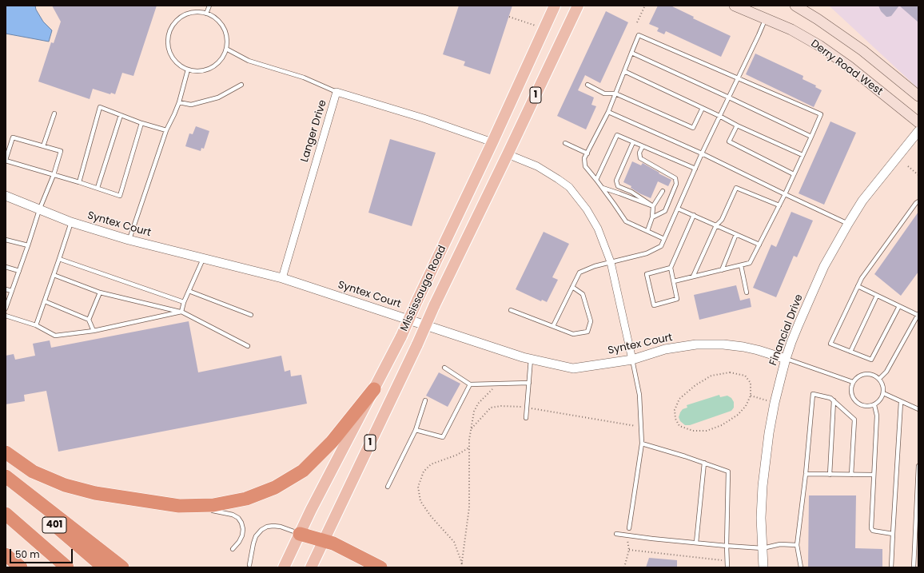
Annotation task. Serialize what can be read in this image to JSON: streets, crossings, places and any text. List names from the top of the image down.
{
  "streets": {
    "highway": ["401"],
    "main road": ["Derry Road West", "1", "Mississauga Road"],
    "street": ["Langer Drive", "Syntex Court", "Financial Drive"]
  },
  "crossings": [
    ["Langer Drive", "Syntex Court"],
    ["Langer Drive", "Mississauga Road"],
    ["Syntex Court", "Financial Drive"]
  ],
  "scale_bar": "50 m"
}
